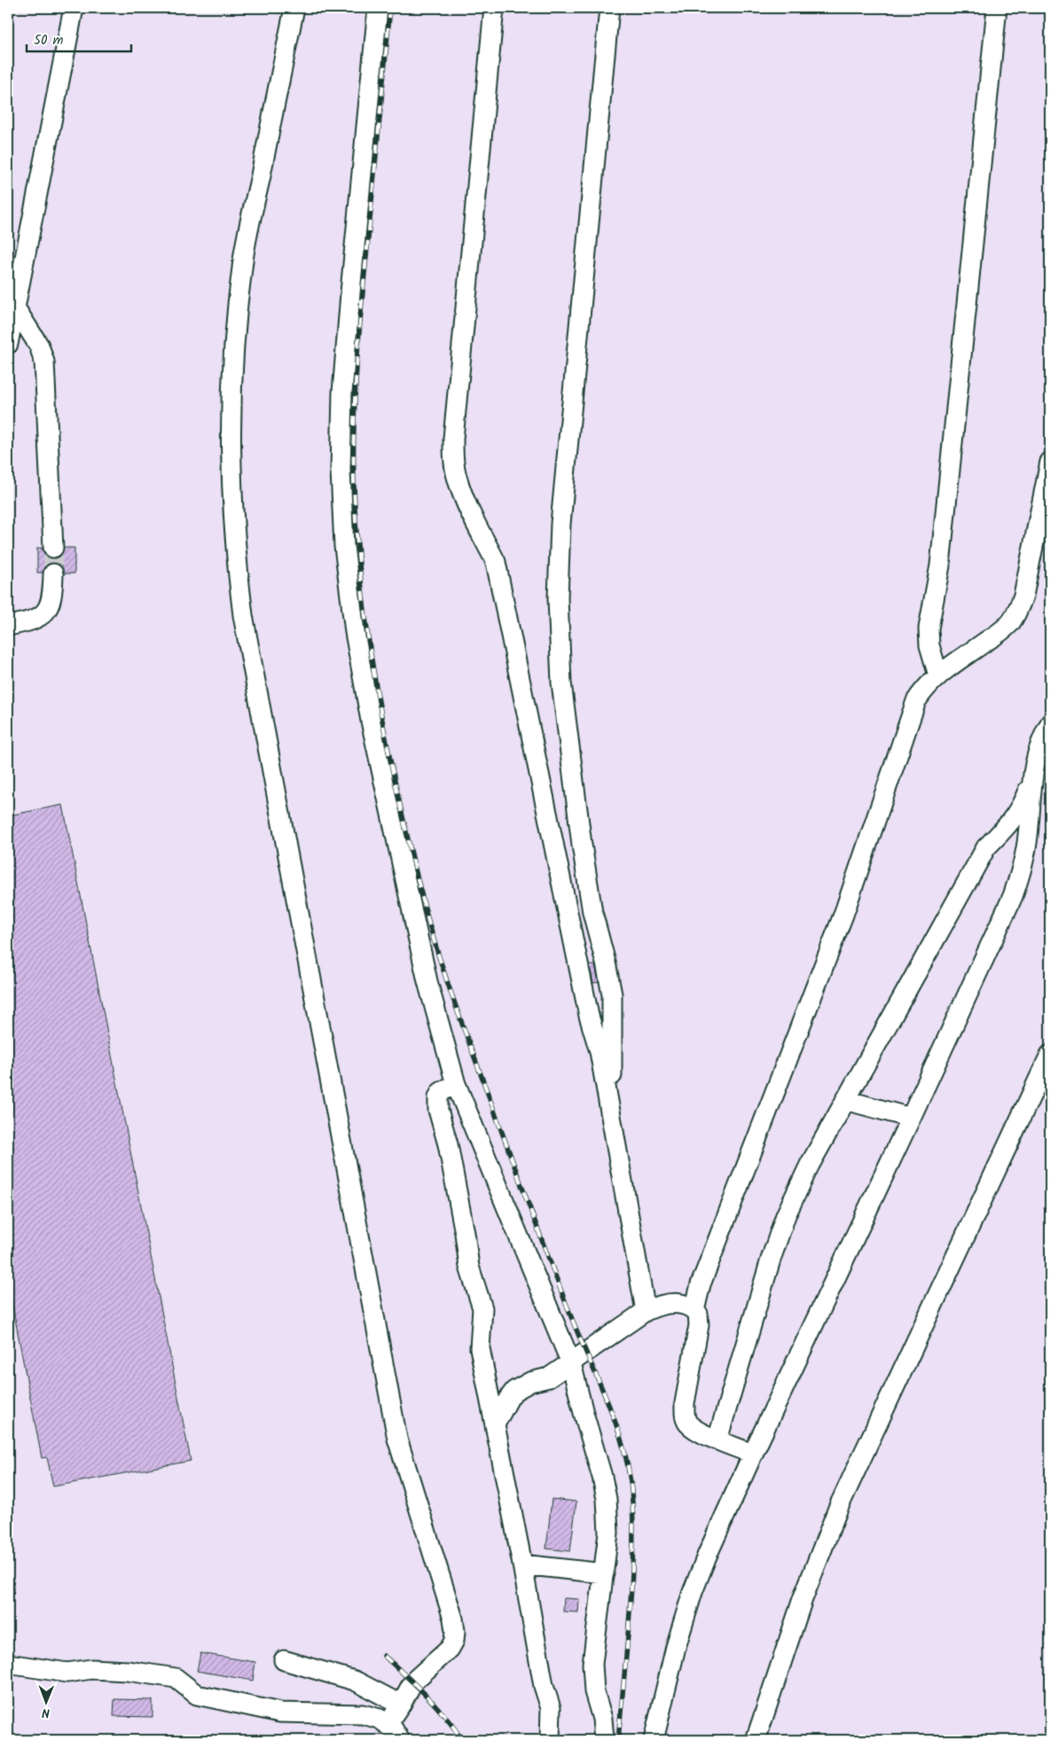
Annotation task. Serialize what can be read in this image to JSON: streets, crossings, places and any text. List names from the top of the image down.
{
  "scale_bar": "50 m",
  "north": "bottom"
}
